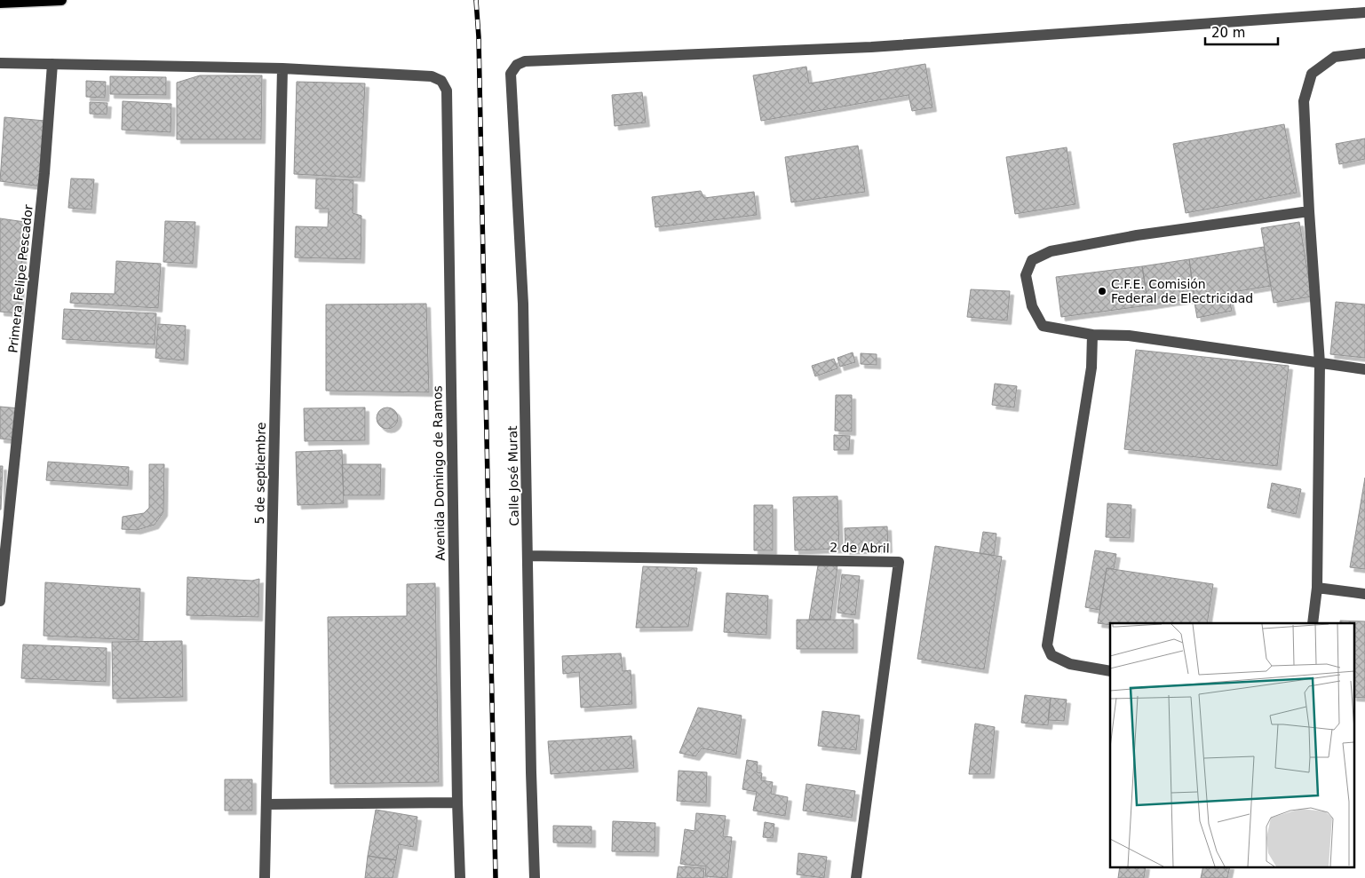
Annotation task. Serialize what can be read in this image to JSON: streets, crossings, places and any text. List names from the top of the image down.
{
  "streets": {
    "street": [
      "Primera Felipe Pescador",
      "5 de septiembre",
      "Avenida Domingo de Ramos",
      "Calle José Murat",
      "2 de Abril"
    ]
  },
  "crossings": [
    ["5 de septiembre", "Avenida Domingo de Ramos"],
    ["Calle José Murat", "2 de Abril"]
  ],
  "places": ["C.F.E. Comisión Federal de Electricidad"],
  "scale_bar": "20 m"
}
